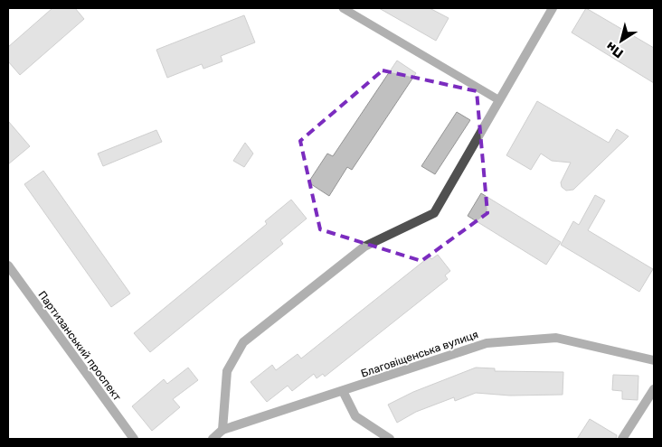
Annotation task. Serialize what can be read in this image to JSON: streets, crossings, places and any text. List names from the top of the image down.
{
  "streets": {
    "street": ["Партизанський проспект", "Благовіщенська вулиця"]
  },
  "north": "bottom left"
}
